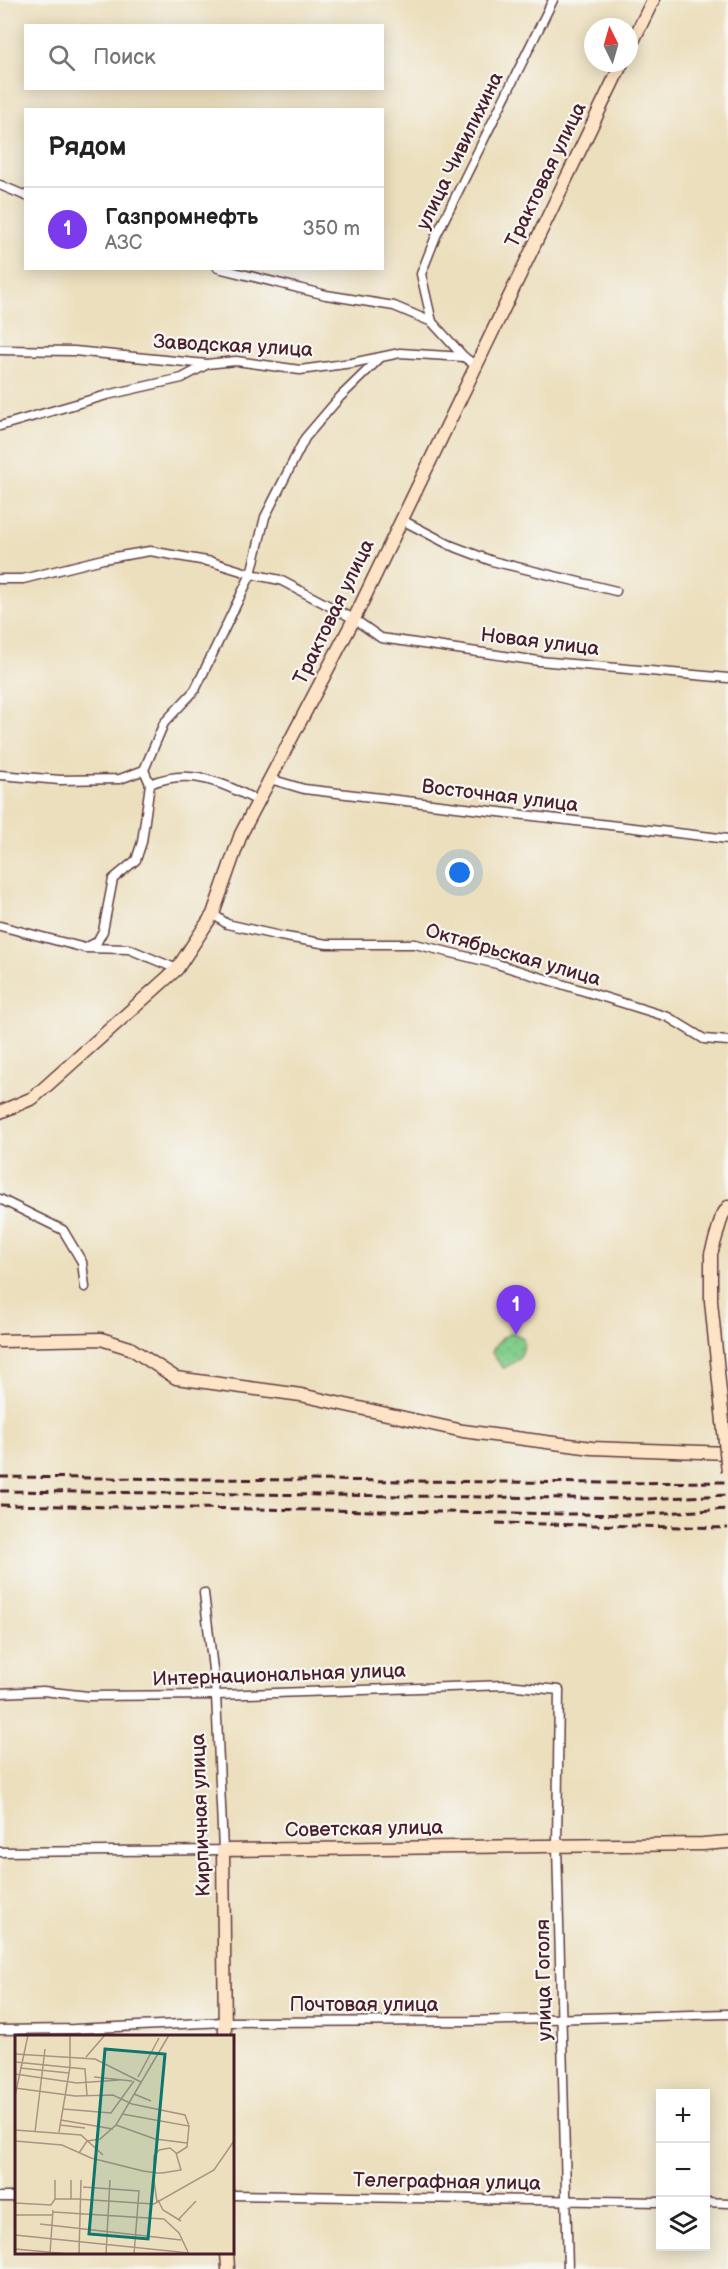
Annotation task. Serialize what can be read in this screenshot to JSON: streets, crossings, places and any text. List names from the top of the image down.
{
  "streets": {
    "street": [
      "улица Чивилихина",
      "Трактовая улица",
      "Заводская улица",
      "Новая улица",
      "Восточная улица",
      "Октябрьская улица",
      "Интернациональная улица",
      "Кирпичная улица",
      "Советская улица",
      "улица Гоголя",
      "Почтовая улица",
      "Телеграфная улица"
    ]
  },
  "crossings": [
    ["Трактовая улица", "Новая улица"],
    ["Трактовая улица", "Восточная улица"],
    ["Трактовая улица", "Октябрьская улица"],
    ["Интернациональная улица", "Кирпичная улица"],
    ["Интернациональная улица", "улица Гоголя"],
    ["Кирпичная улица", "Советская улица"],
    ["Кирпичная улица", "Почтовая улица"],
    ["Советская улица", "улица Гоголя"],
    ["улица Гоголя", "Почтовая улица"],
    ["улица Гоголя", "Телеграфная улица"]
  ],
  "north": "top",
  "page": {
    "search": "Поиск",
    "heading": "Рядом",
    "list": [
      {
        "mark": "1",
        "name": "Газпромнефть",
        "note": "АЗС",
        "value": "350 m"
      }
    ],
    "pins": "1",
    "map_buttons": ["+", "−"]
  }
}
